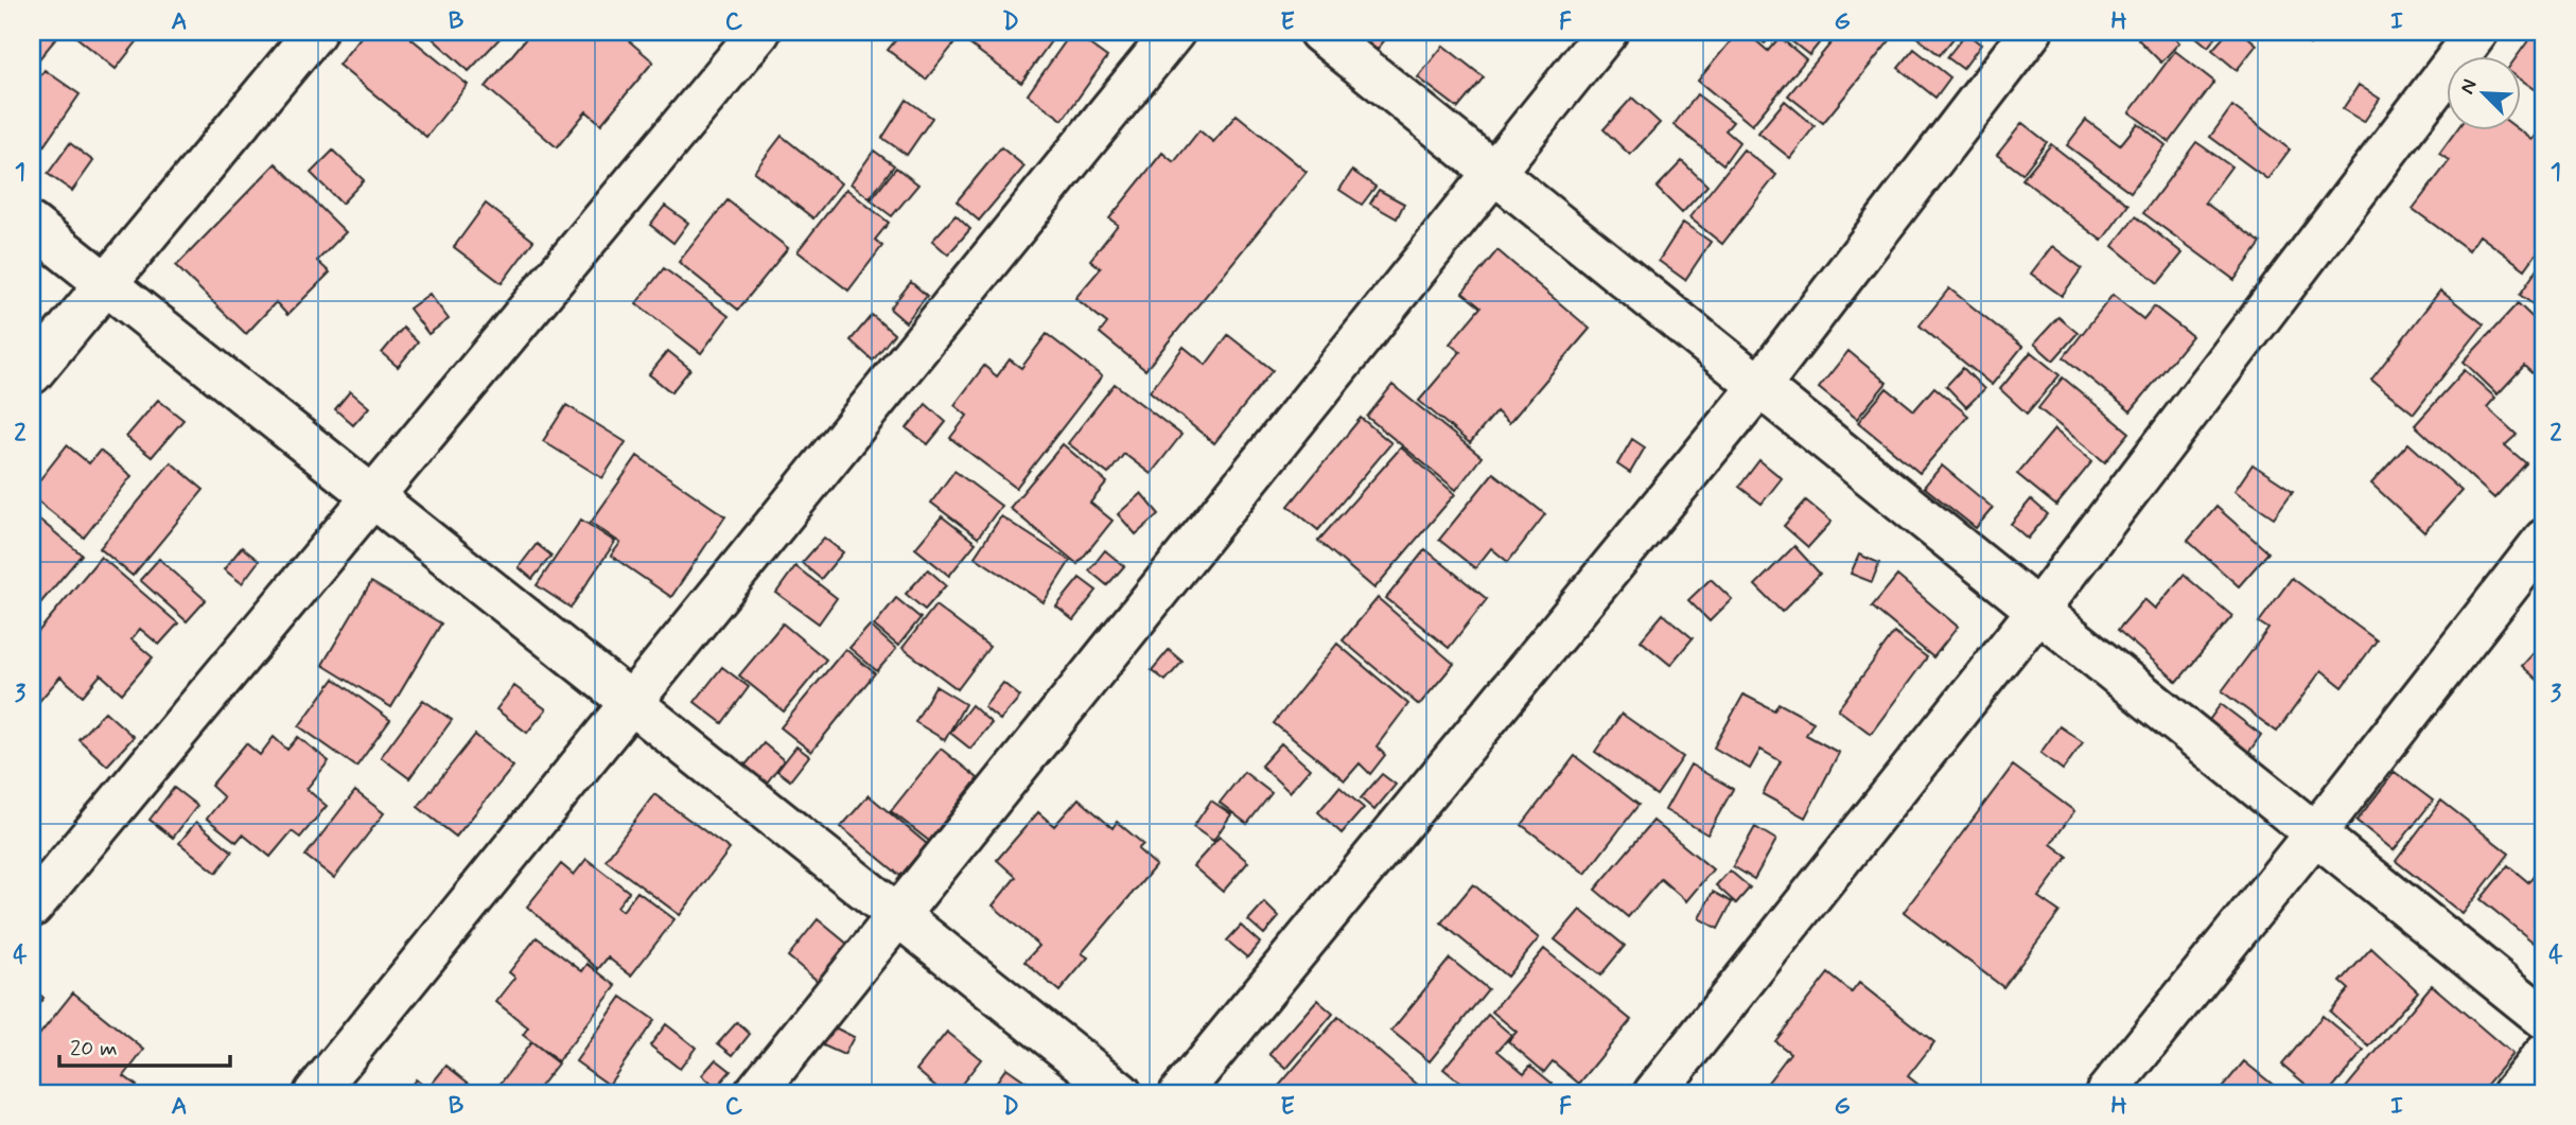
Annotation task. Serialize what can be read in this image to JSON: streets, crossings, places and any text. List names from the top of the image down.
{
  "scale_bar": "20 m",
  "north": "top left",
  "grid": {
    "columns": [
      "A",
      "B",
      "C",
      "D",
      "E",
      "F",
      "G",
      "H",
      "I"
    ],
    "rows": [
      "1",
      "2",
      "3",
      "4"
    ]
  }
}
